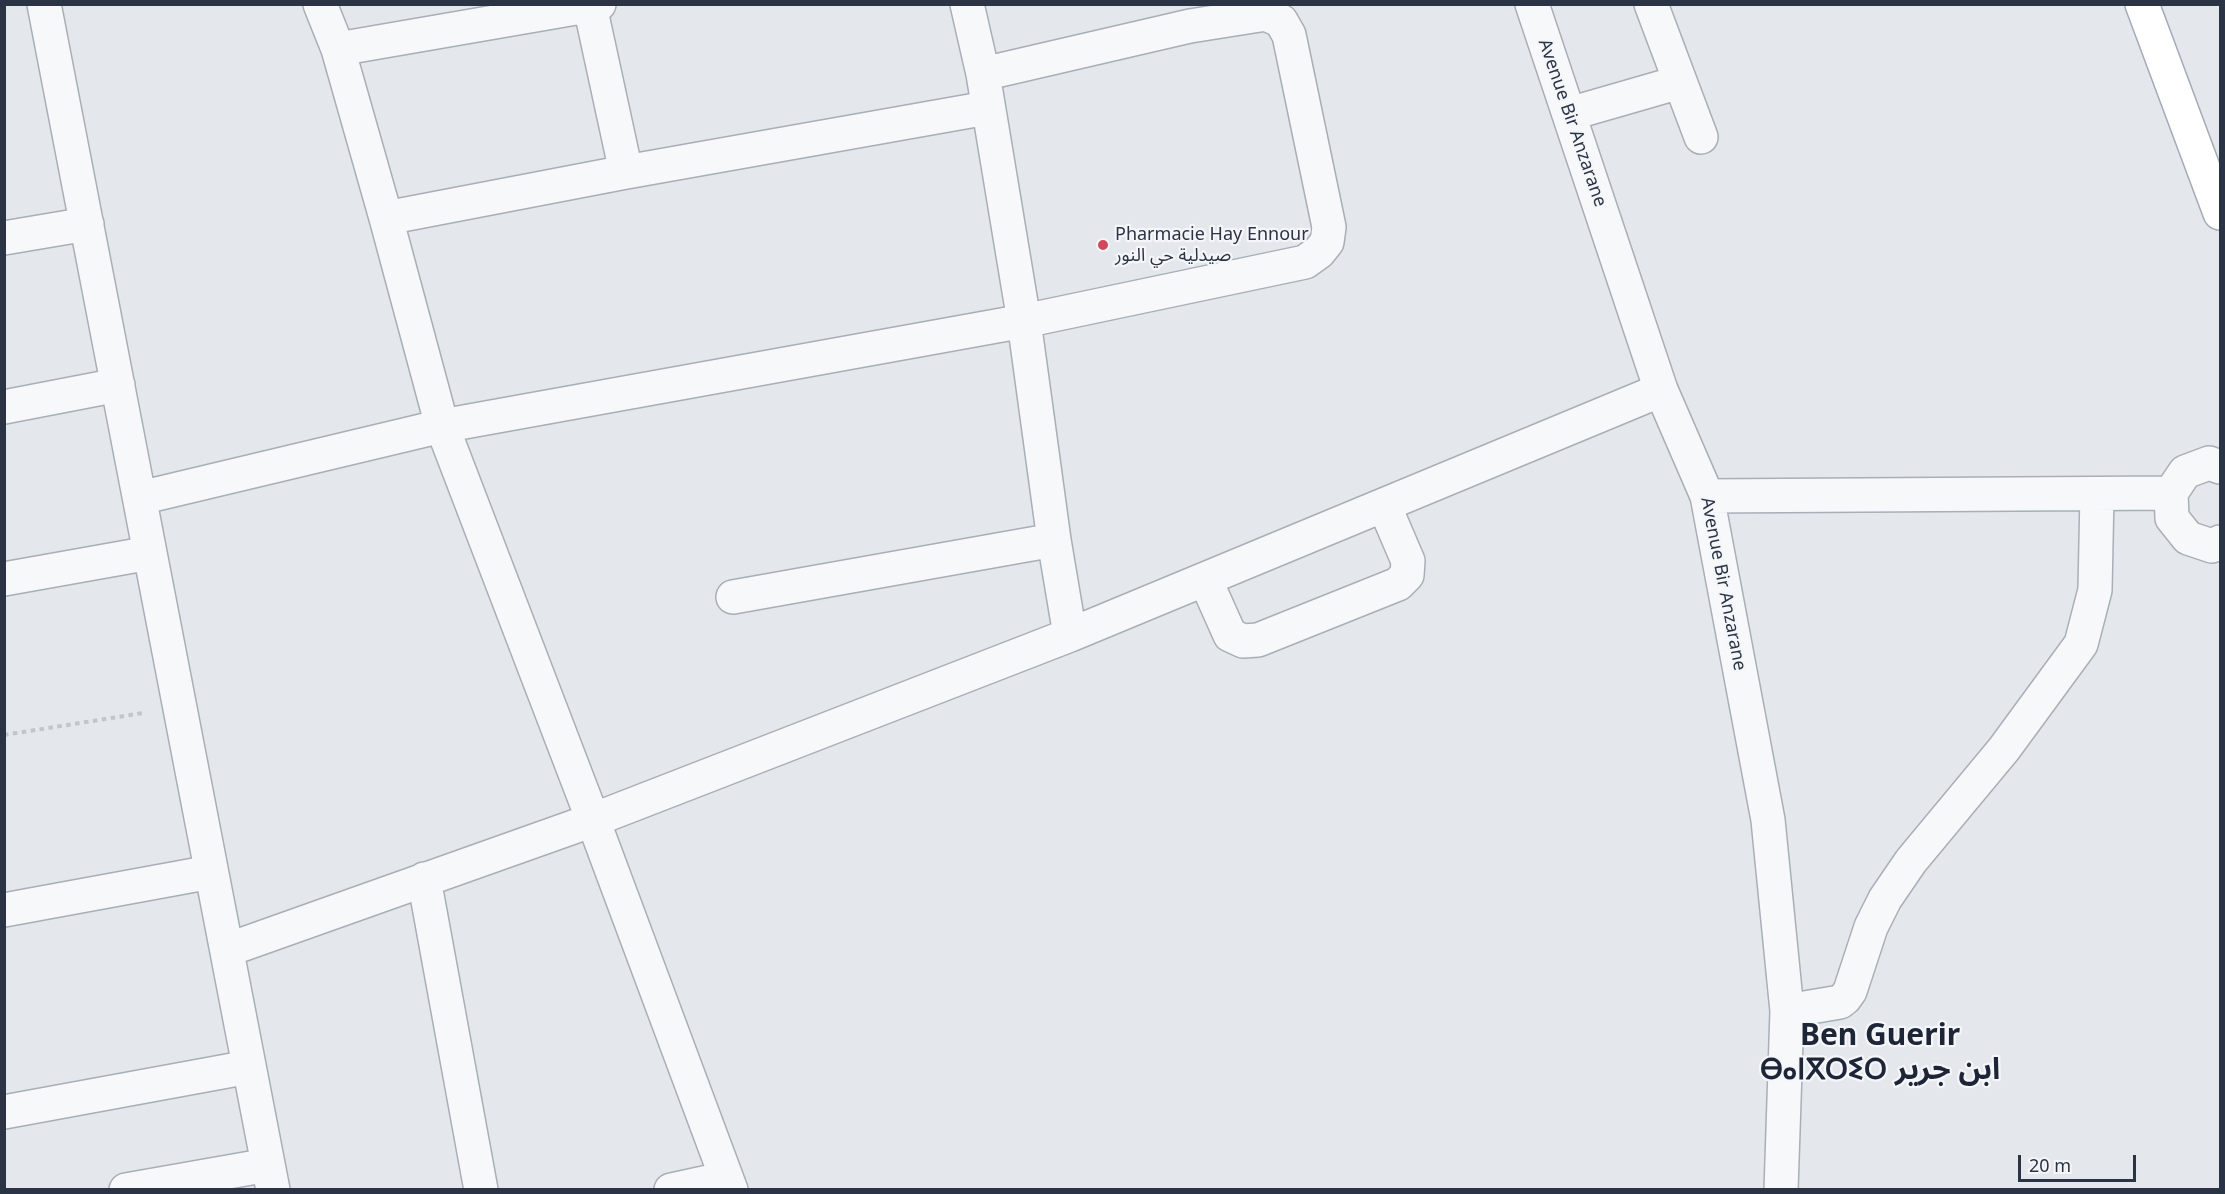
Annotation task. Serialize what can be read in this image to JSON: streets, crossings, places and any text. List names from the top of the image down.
{
  "streets": {
    "street": ["Avenue Bir Anzarane"]
  },
  "districts": ["Ben Guerir ⴱⴰⵏⴳⵔⵉⵔ ابن جرير"],
  "places": ["Pharmacie Hay Ennour صيدلية حي النور"],
  "scale_bar": "20 m"
}
